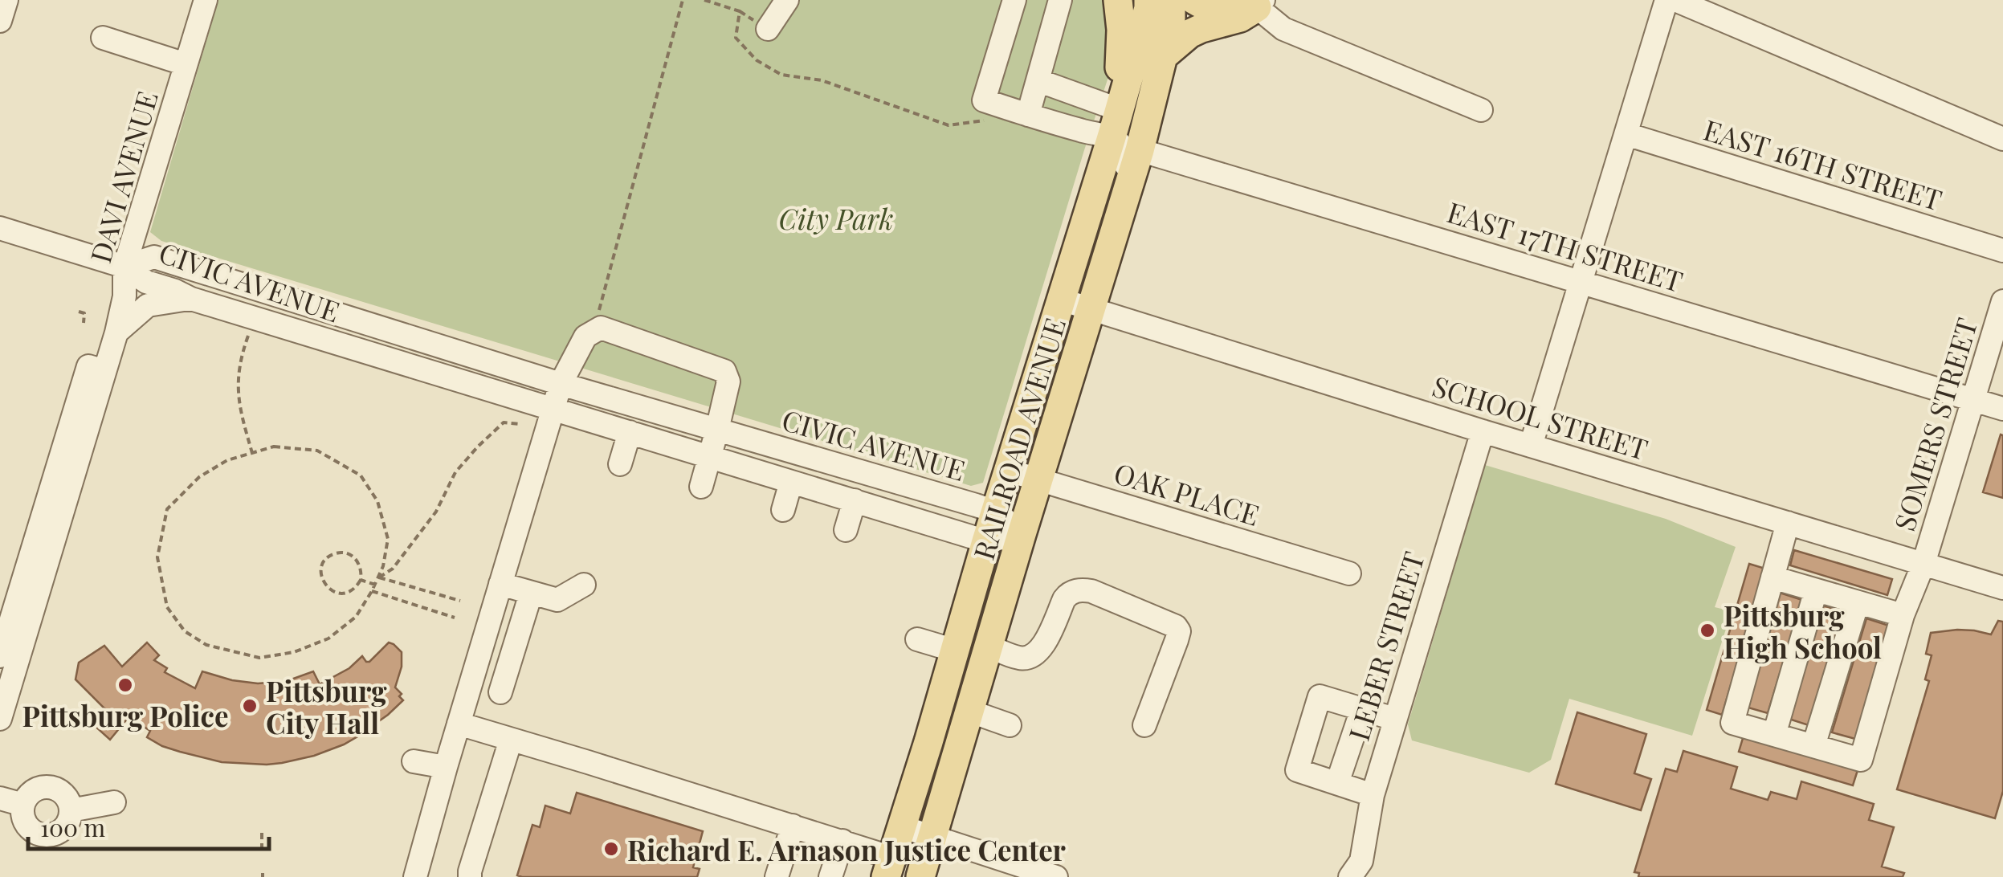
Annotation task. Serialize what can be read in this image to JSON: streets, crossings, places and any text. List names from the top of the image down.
{
  "streets": {
    "main road": ["RAILROAD AVENUE"],
    "street": [
      "EAST 16TH STREET",
      "DAVI AVENUE",
      "EAST 17TH STREET",
      "CIVIC AVENUE",
      "SCHOOL STREET",
      "SOMERS STREET",
      "OAK PLACE",
      "LEBER STREET"
    ]
  },
  "crossings": [
    ["DAVI AVENUE", "CIVIC AVENUE"],
    ["EAST 17TH STREET", "SOMERS STREET"],
    ["EAST 17TH STREET", "RAILROAD AVENUE"],
    ["CIVIC AVENUE", "RAILROAD AVENUE"],
    ["SCHOOL STREET", "SOMERS STREET"],
    ["SCHOOL STREET", "RAILROAD AVENUE"],
    ["SCHOOL STREET", "LEBER STREET"],
    ["RAILROAD AVENUE", "OAK PLACE"]
  ],
  "parks": ["City Park"],
  "places": [
    "Pittsburg High School",
    "Pittsburg Police",
    "Pittsburg City Hall",
    "Richard E. Arnason Justice Center"
  ],
  "scale_bar": "100 m"
}
